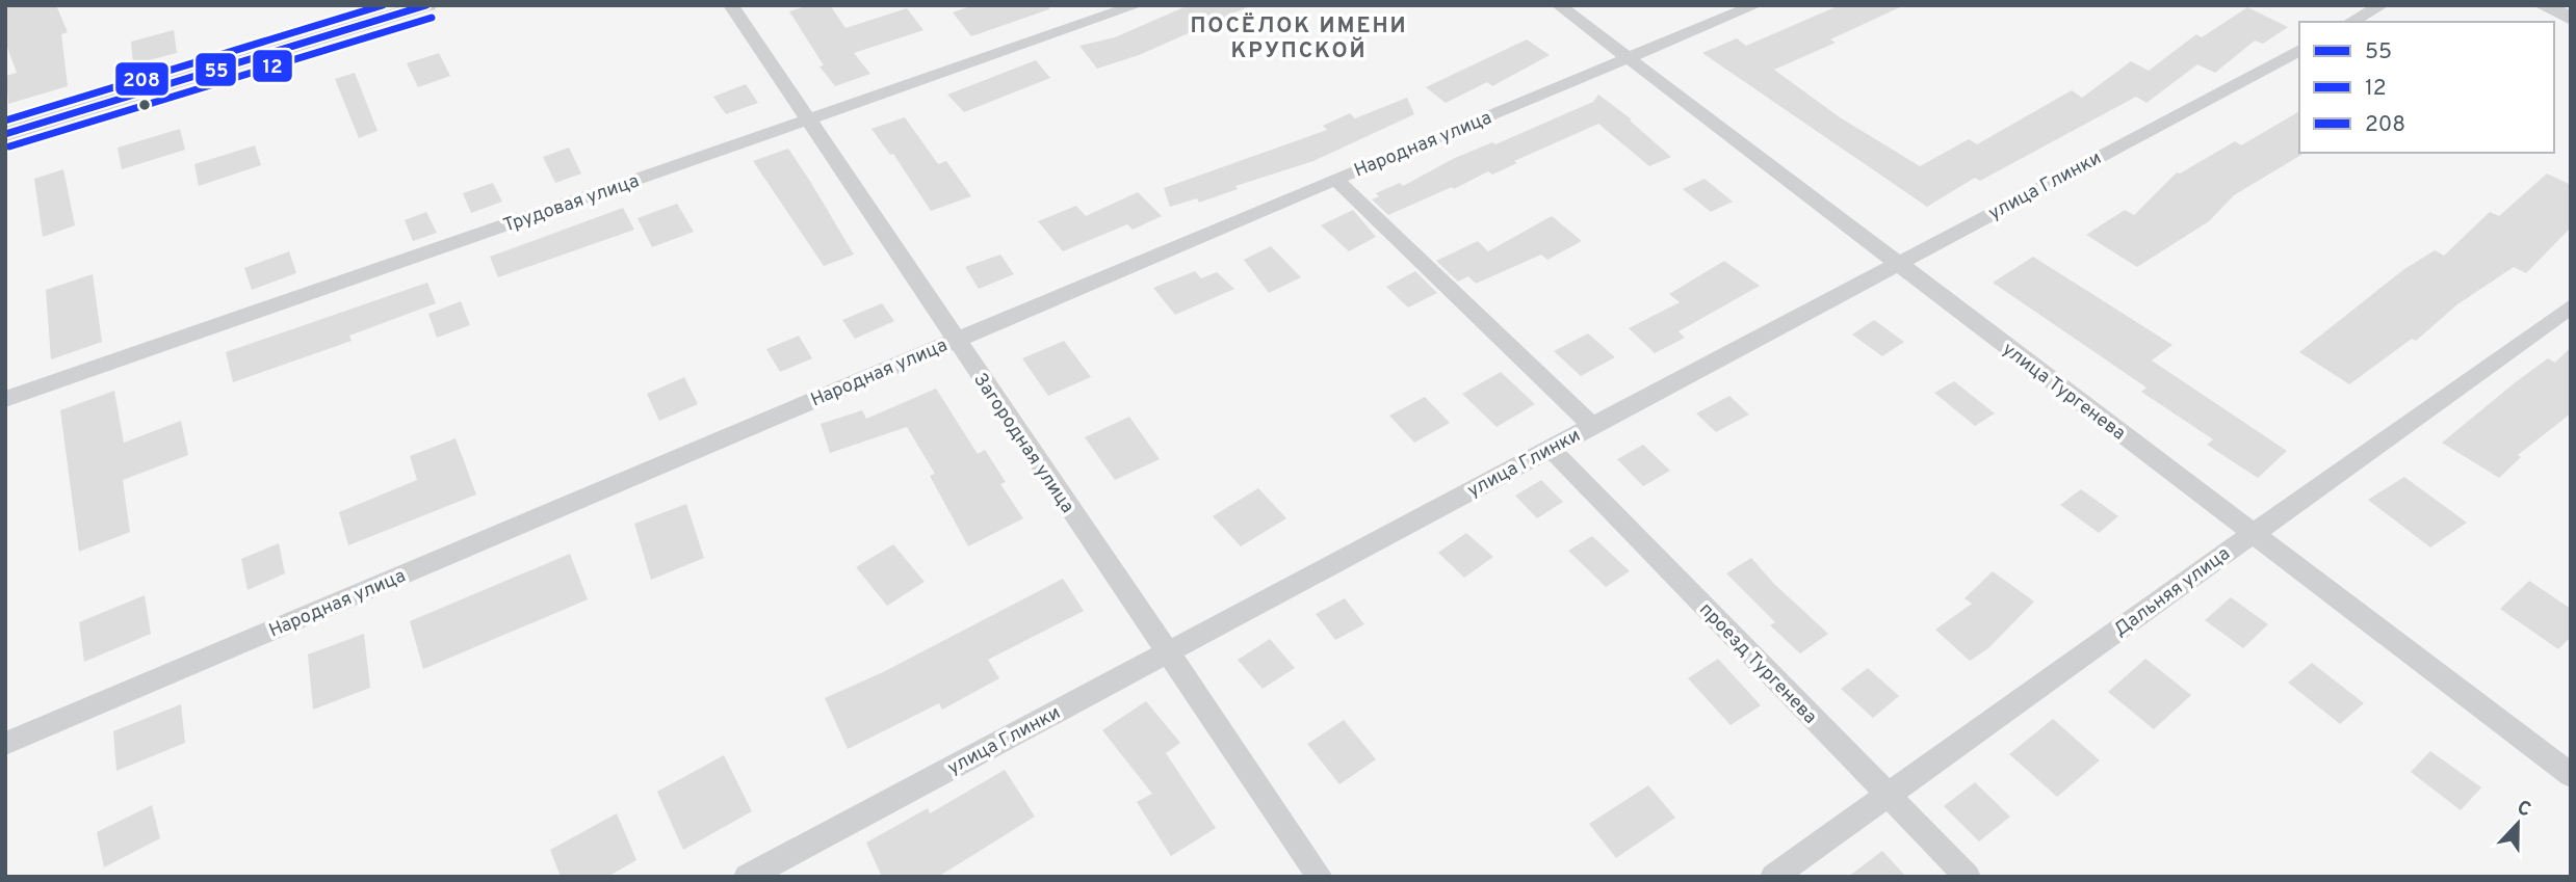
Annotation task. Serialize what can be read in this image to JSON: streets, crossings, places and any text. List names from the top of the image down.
{
  "streets": {
    "street": [
      "Народная улица",
      "улица Глинки",
      "Трудовая улица",
      "улица Тургенева",
      "Загородная улица",
      "Дальняя улица",
      "проезд Тургенева"
    ]
  },
  "crossings": [
    ["Народная улица", "улица Тургенева"],
    ["Народная улица", "Загородная улица"],
    ["улица Глинки", "улица Тургенева"],
    ["улица Глинки", "Загородная улица"],
    ["улица Глинки", "проезд Тургенева"],
    ["Трудовая улица", "Загородная улица"],
    ["улица Тургенева", "Дальняя улица"],
    ["Дальняя улица", "проезд Тургенева"]
  ],
  "districts": ["ПОСЁЛОК ИМЕНИ КРУПСКОЙ"],
  "lines": ["transit line 55", "transit line 208", "transit line 12"],
  "legend": ["55", "12", "208"],
  "north": "top"
}
